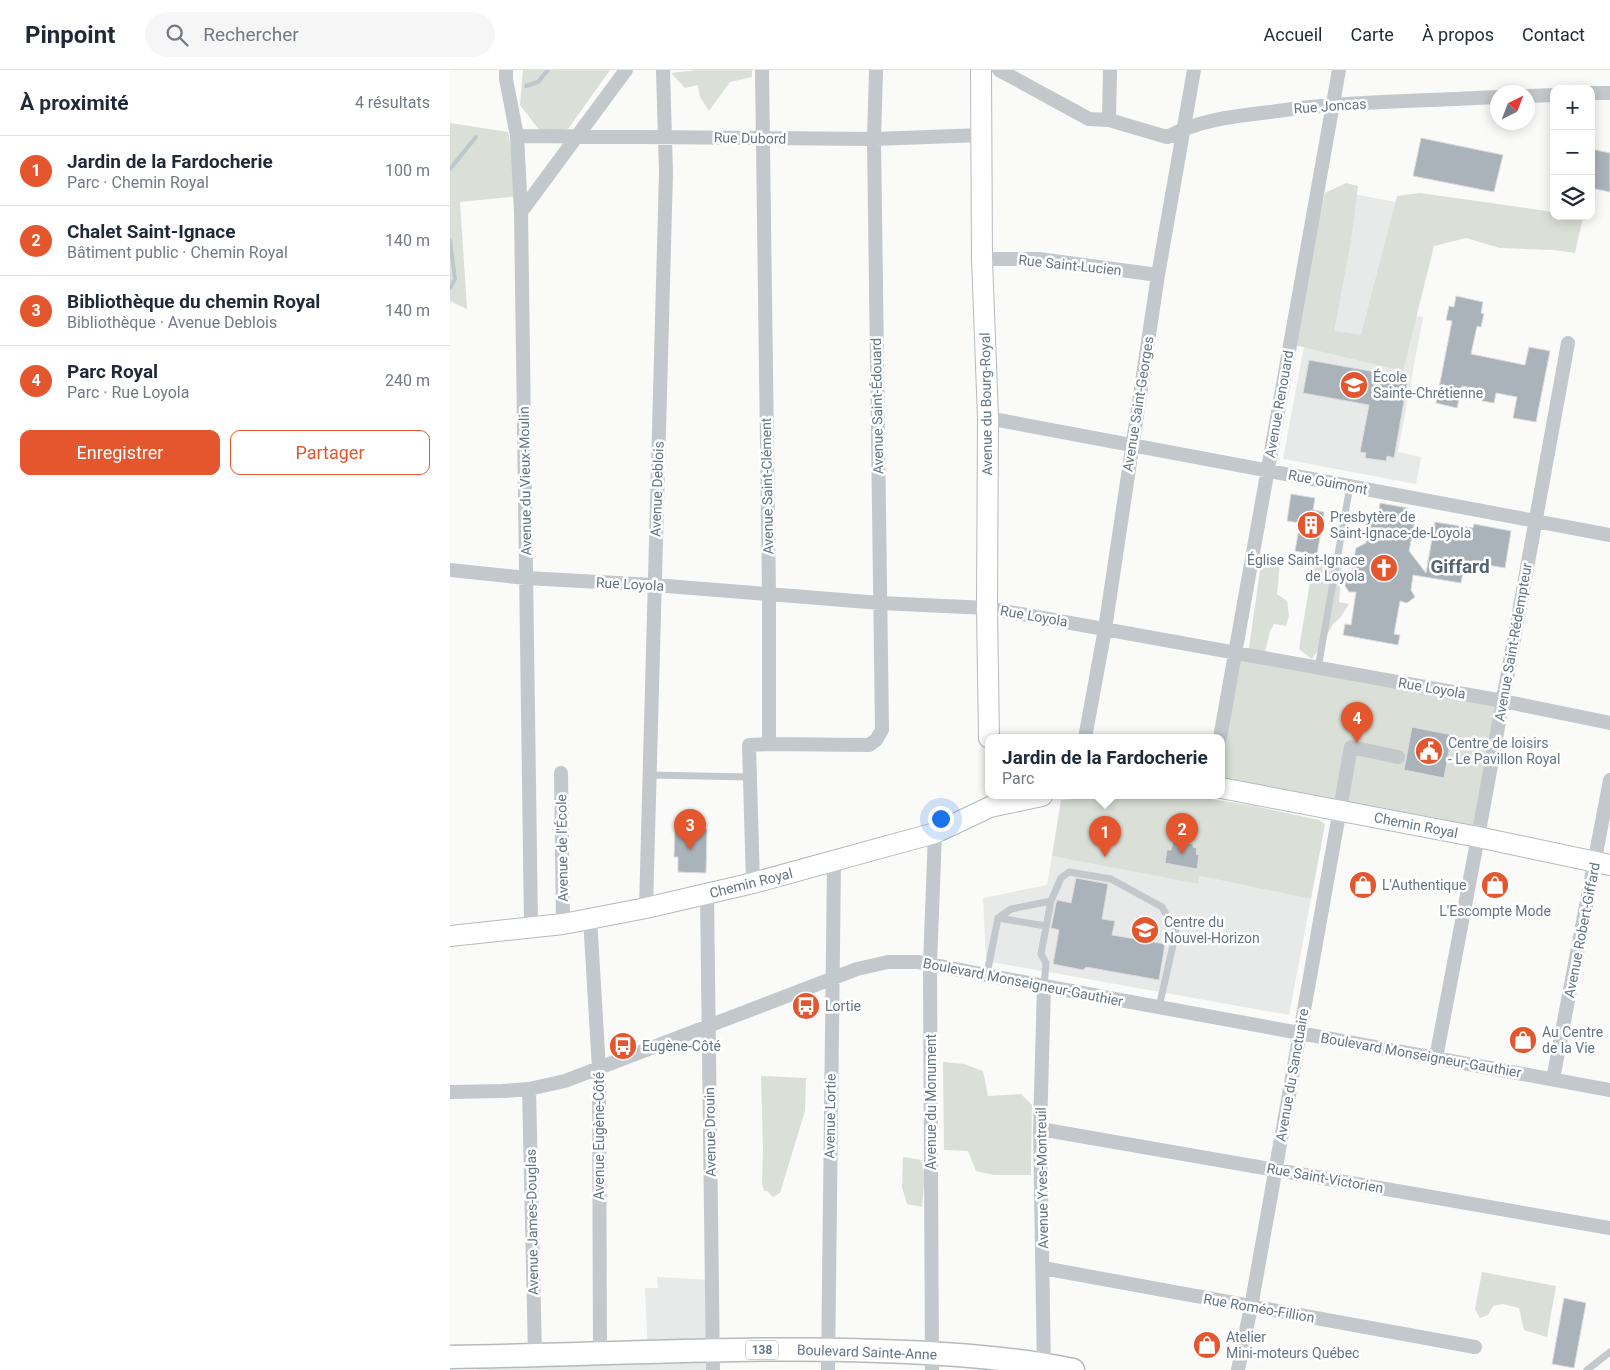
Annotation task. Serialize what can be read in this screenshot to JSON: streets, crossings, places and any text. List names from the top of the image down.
{
  "streets": {
    "main road": [
      "Avenue du Bourg-Royal",
      "Chemin Royal",
      "138",
      "Boulevard Sainte-Anne"
    ],
    "street": [
      "Rue Joncas",
      "Rue Dubord",
      "Rue Saint-Lucien",
      "Avenue Saint-Georges",
      "Avenue Renouard",
      "Avenue Saint-Édouard",
      "Avenue du Vieux-Moulin",
      "Rue Guimont",
      "Avenue Saint-Clément",
      "Avenue Deblois",
      "Rue Loyola",
      "Avenue Saint-Rédempteur",
      "Avenue de l'École",
      "Avenue Robert-Giffard",
      "Boulevard Monseigneur-Gauthier",
      "Avenue du Sanctuaire",
      "Avenue du Monument",
      "Avenue Lortie",
      "Avenue Drouin",
      "Avenue Eugène-Côté",
      "Avenue Yves-Montreuil",
      "Rue Saint-Victorien",
      "Avenue James-Douglas",
      "Rue Roméo-Fillion"
    ]
  },
  "crossings": [
    ["Rue Joncas", "Avenue Saint-Georges"],
    ["Rue Joncas", "Avenue Renouard"],
    ["Rue Dubord", "Avenue du Bourg-Royal"],
    ["Rue Dubord", "Avenue Saint-Édouard"],
    ["Rue Dubord", "Avenue du Vieux-Moulin"],
    ["Rue Dubord", "Avenue Saint-Clément"],
    ["Rue Dubord", "Avenue Deblois"],
    ["Rue Saint-Lucien", "Avenue du Bourg-Royal"],
    ["Rue Saint-Lucien", "Avenue Saint-Georges"],
    ["Avenue du Bourg-Royal", "Rue Guimont"],
    ["Avenue du Bourg-Royal", "Rue Loyola"],
    ["Avenue Saint-Georges", "Rue Guimont"],
    ["Avenue Saint-Georges", "Rue Loyola"],
    ["Avenue Renouard", "Rue Guimont"],
    ["Avenue Renouard", "Rue Loyola"],
    ["Avenue Saint-Édouard", "Avenue Saint-Clément"],
    ["Avenue Saint-Édouard", "Rue Loyola"],
    ["Avenue du Vieux-Moulin", "Rue Loyola"],
    ["Avenue du Vieux-Moulin", "Chemin Royal"],
    ["Rue Guimont", "Avenue Saint-Rédempteur"],
    ["Avenue Saint-Clément", "Rue Loyola"],
    ["Avenue Deblois", "Rue Loyola"],
    ["Avenue Deblois", "Chemin Royal"],
    ["Rue Loyola", "Avenue Saint-Rédempteur"],
    ["Avenue Saint-Rédempteur", "Chemin Royal"],
    ["Avenue Saint-Rédempteur", "Boulevard Monseigneur-Gauthier"],
    ["Chemin Royal", "Avenue de l'École"],
    ["Chemin Royal", "Avenue Robert-Giffard"],
    ["Chemin Royal", "Avenue du Sanctuaire"],
    ["Chemin Royal", "Avenue du Monument"],
    ["Chemin Royal", "Avenue Lortie"],
    ["Chemin Royal", "Avenue Drouin"],
    ["Chemin Royal", "Avenue Eugène-Côté"],
    ["Avenue Robert-Giffard", "Boulevard Monseigneur-Gauthier"],
    ["Boulevard Monseigneur-Gauthier", "Avenue du Sanctuaire"],
    ["Boulevard Monseigneur-Gauthier", "Avenue du Monument"],
    ["Boulevard Monseigneur-Gauthier", "Avenue Lortie"],
    ["Boulevard Monseigneur-Gauthier", "Avenue Drouin"],
    ["Boulevard Monseigneur-Gauthier", "Avenue Eugène-Côté"],
    ["Boulevard Monseigneur-Gauthier", "Avenue Yves-Montreuil"],
    ["Boulevard Monseigneur-Gauthier", "Avenue James-Douglas"],
    ["Avenue du Sanctuaire", "Rue Saint-Victorien"],
    ["Avenue du Sanctuaire", "Rue Roméo-Fillion"],
    ["Avenue du Monument", "Boulevard Sainte-Anne"],
    ["Avenue Lortie", "Boulevard Sainte-Anne"],
    ["Avenue Drouin", "Boulevard Sainte-Anne"],
    ["Avenue Eugène-Côté", "Boulevard Sainte-Anne"],
    ["Avenue Yves-Montreuil", "Rue Saint-Victorien"],
    ["Avenue Yves-Montreuil", "Rue Roméo-Fillion"],
    ["Avenue Yves-Montreuil", "Boulevard Sainte-Anne"],
    ["Avenue James-Douglas", "Boulevard Sainte-Anne"]
  ],
  "districts": ["Giffard"],
  "places": {
    "school or university": ["École Sainte-Chrétienne", "Centre du Nouvel-Horizon"],
    "building": ["Presbytère de Saint-Ignace-de-Loyola"],
    "church": ["Église Saint-Ignace de Loyola"],
    "public building": ["Centre de loisirs - Le Pavillon Royal"],
    "shop": [
      "L'Authentique",
      "L'Escompte Mode",
      "Au Centre de la Vie",
      "Atelier Mini-moteurs Québec"
    ],
    "bus stop": ["Lortie", "Eugène-Côté"]
  },
  "north": "top right",
  "page": {
    "header": "Pinpoint",
    "search": "Rechercher",
    "nav": [
      "Accueil",
      "Carte",
      "À propos",
      "Contact"
    ],
    "heading": ["À proximité", "4 résultats"],
    "map_buttons": ["+", "−"],
    "list": [
      {
        "mark": "1",
        "name": "Jardin de la Fardocherie",
        "note": "Parc · Chemin Royal",
        "value": "100 m"
      },
      {
        "mark": "2",
        "name": "Chalet Saint-Ignace",
        "note": "Bâtiment public · Chemin Royal",
        "value": "140 m"
      },
      {
        "mark": "3",
        "name": "Bibliothèque du chemin Royal",
        "note": "Bibliothèque · Avenue Deblois",
        "value": "140 m"
      },
      {
        "mark": "4",
        "name": "Parc Royal",
        "note": "Parc · Rue Loyola",
        "value": "240 m"
      }
    ],
    "buttons": ["Enregistrer", "Partager"],
    "pins": [
      "4",
      "3",
      "2",
      "1"
    ],
    "popup": ["Jardin de la Fardocherie", "Parc"]
  }
}
